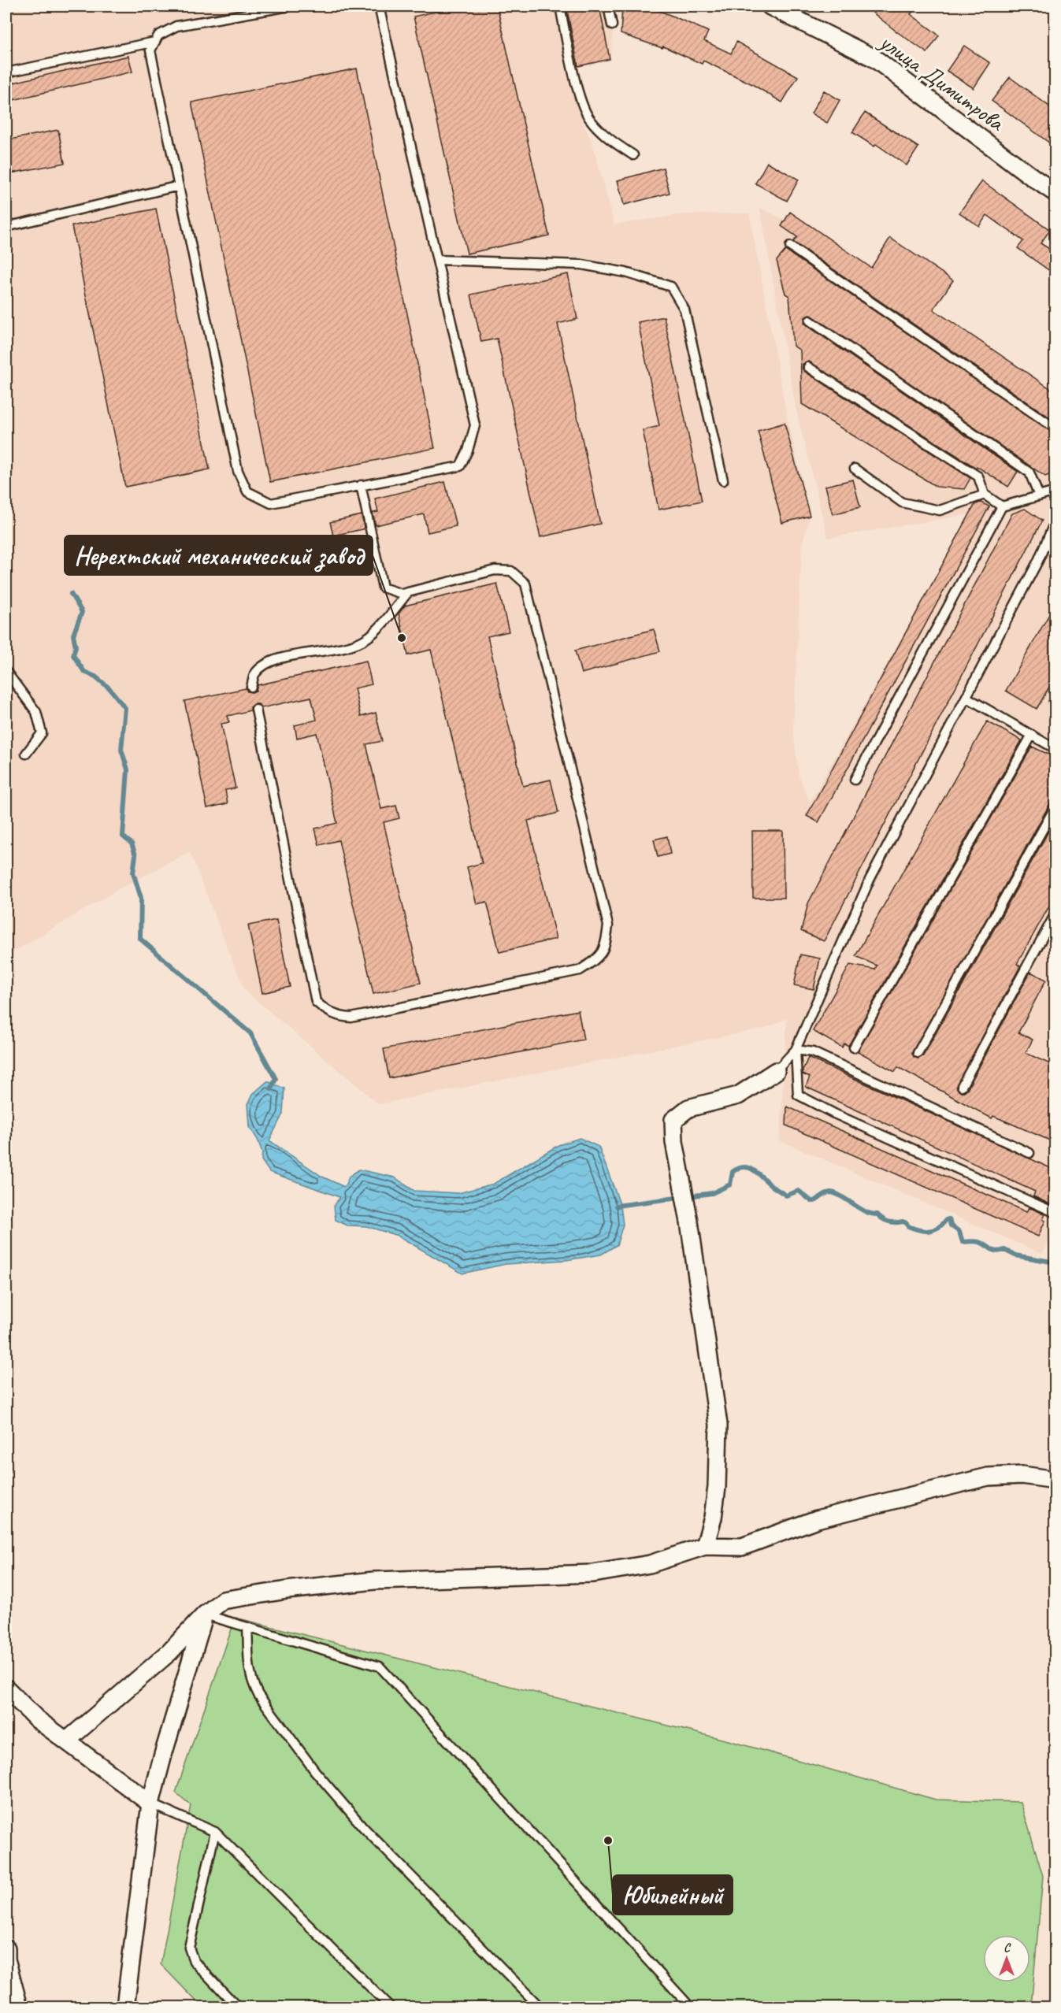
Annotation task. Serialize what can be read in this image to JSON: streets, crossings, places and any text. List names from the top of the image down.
{
  "streets": {
    "street": ["улица Димитрова"]
  },
  "places": ["Нерехтский механический завод", "Юбилейный"],
  "north": "top"
}
